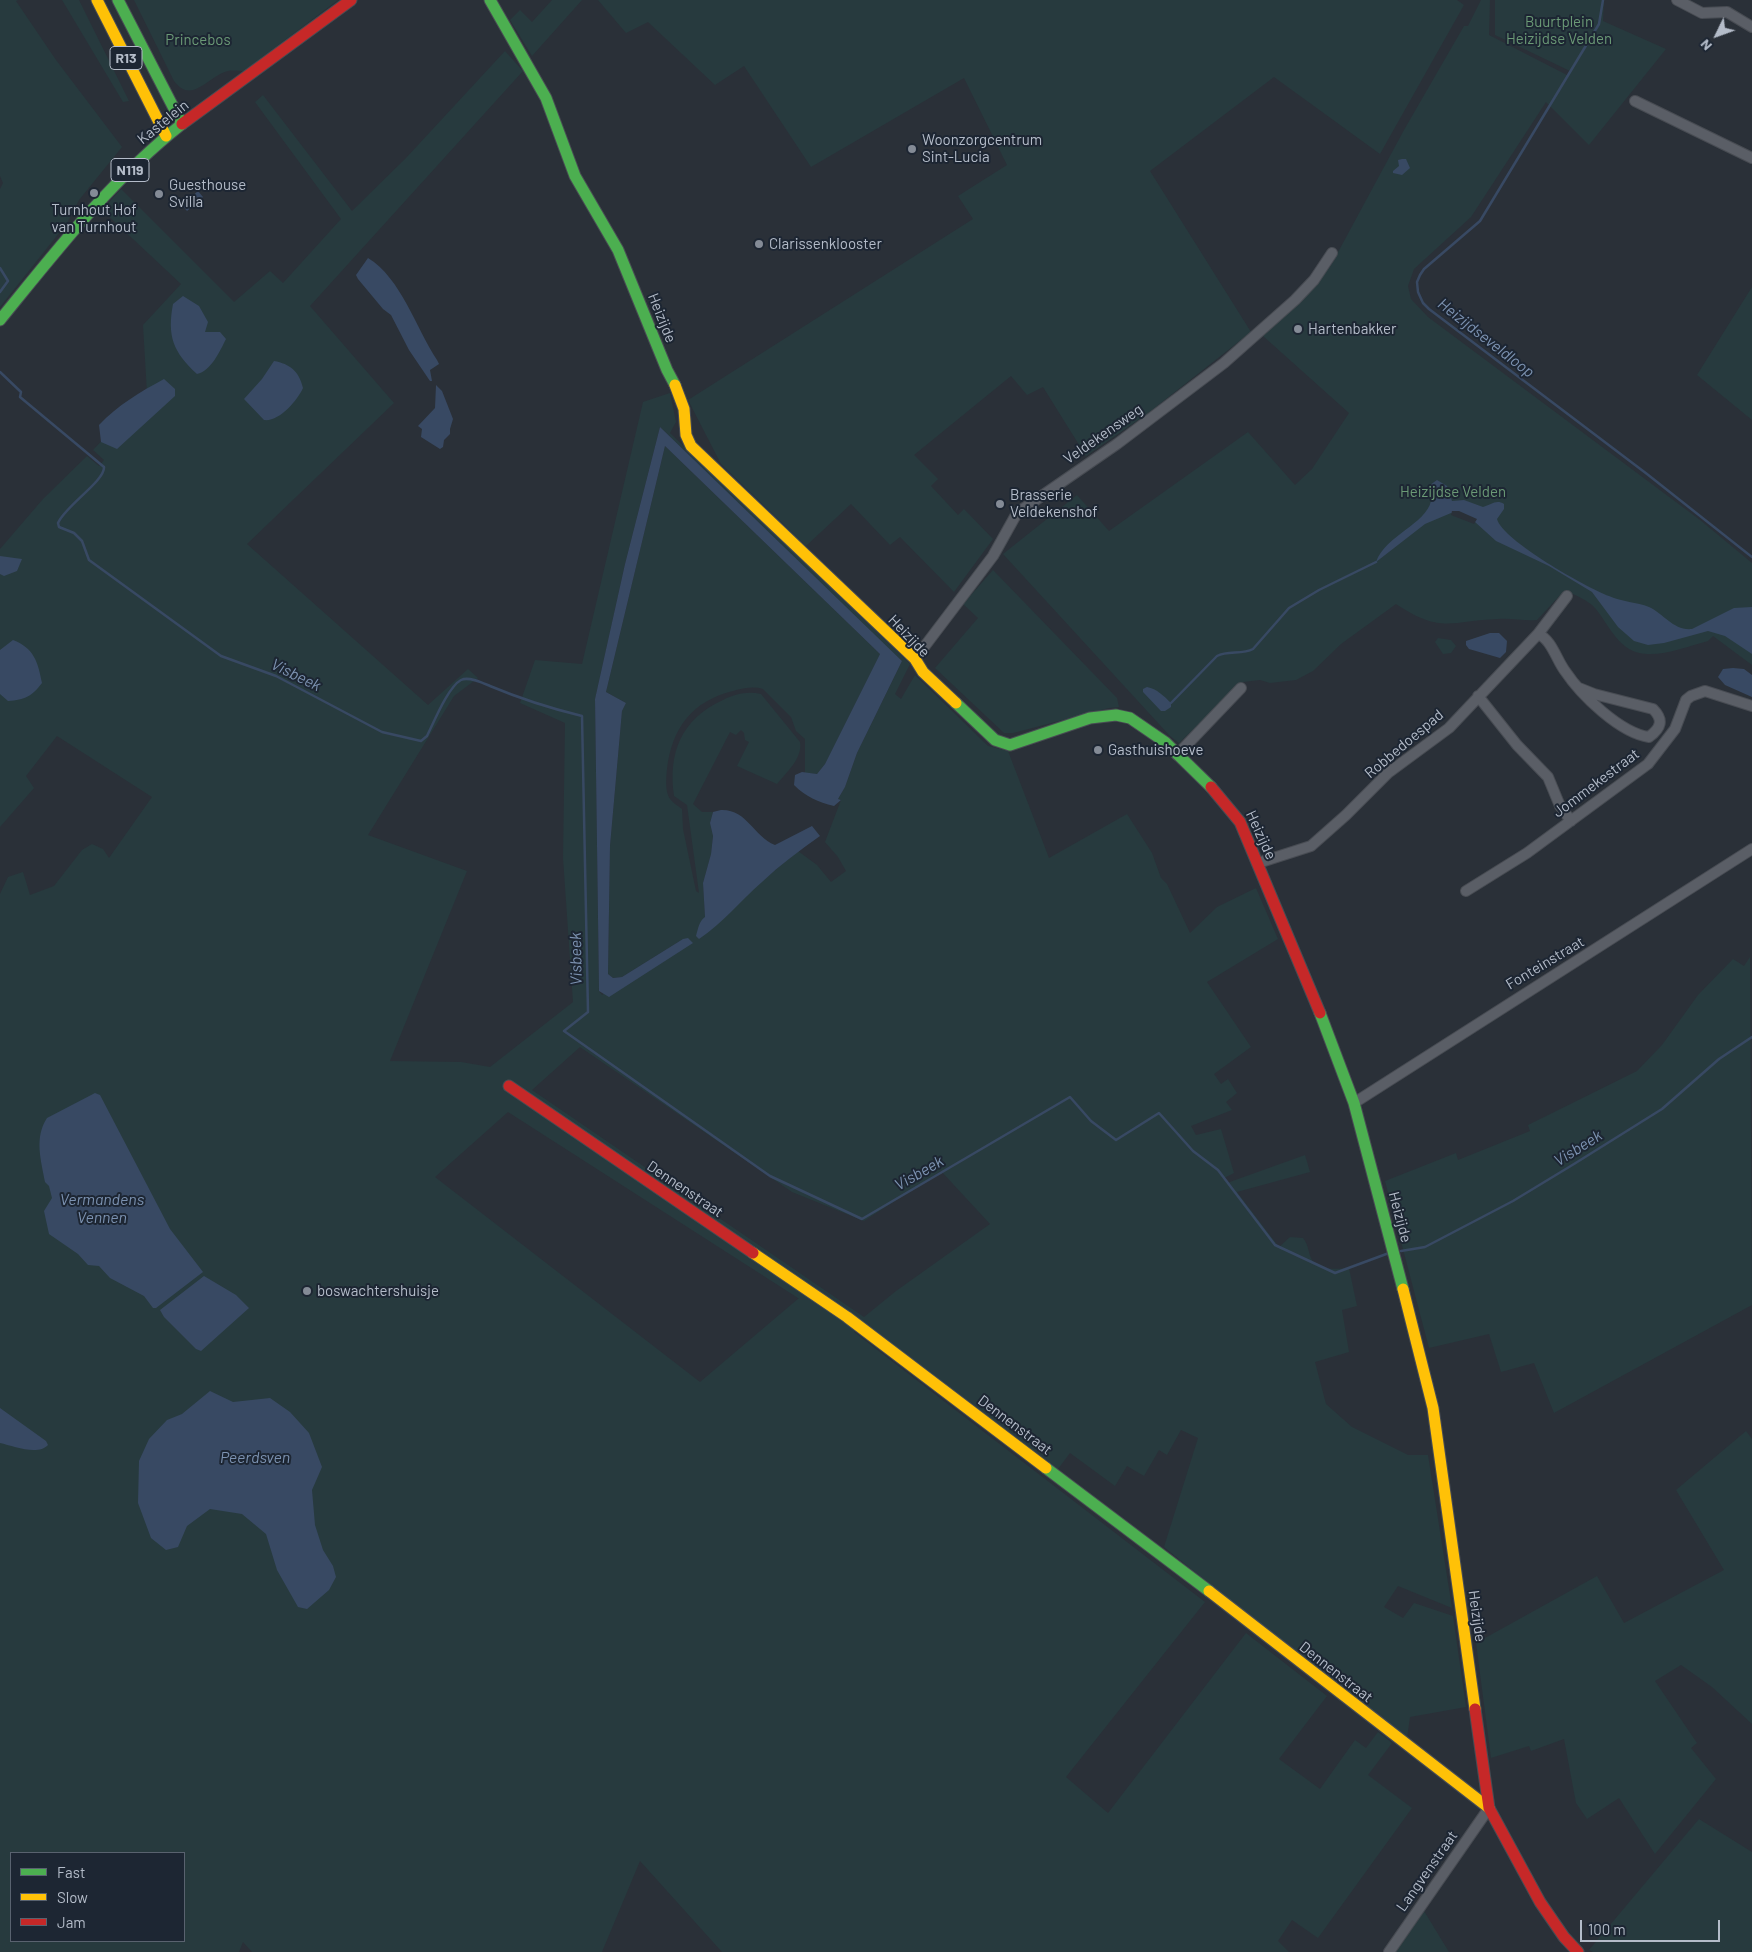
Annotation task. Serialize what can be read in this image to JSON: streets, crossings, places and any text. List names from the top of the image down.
{
  "streets": {
    "street": [
      "R13",
      "Kastelein",
      "N119",
      "Heizijde",
      "Veldekensweg",
      "Robbedoespad",
      "Jommekestraat",
      "Fonteinstraat",
      "Dennenstraat",
      "Langvenstraat"
    ]
  },
  "crossings": [
    ["R13", "Kastelein"],
    ["Heizijde", "Veldekensweg"],
    ["Heizijde", "Robbedoespad"],
    ["Heizijde", "Fonteinstraat"],
    ["Heizijde", "Dennenstraat"],
    ["Heizijde", "Langvenstraat"],
    ["Dennenstraat", "Langvenstraat"]
  ],
  "water": [
    "Heizijdseveldloop",
    "Visbeek",
    "Vermandens Vennen",
    "Peerdsven"
  ],
  "parks": ["Buurtplein Heizijdse Velden", "Princebos", "Heizijdse Velden"],
  "places": [
    "Woonzorgcentrum Sint-Lucia",
    "Turnhout Hof van Turnhout",
    "Guesthouse Svilla",
    "Clarissenklooster",
    "Hartenbakker",
    "Brasserie Veldekenshof",
    "Gasthuishoeve",
    "boswachtershuisje"
  ],
  "legend": ["Fast", "Slow", "Jam"],
  "scale_bar": "100 m",
  "north": "bottom left"
}
